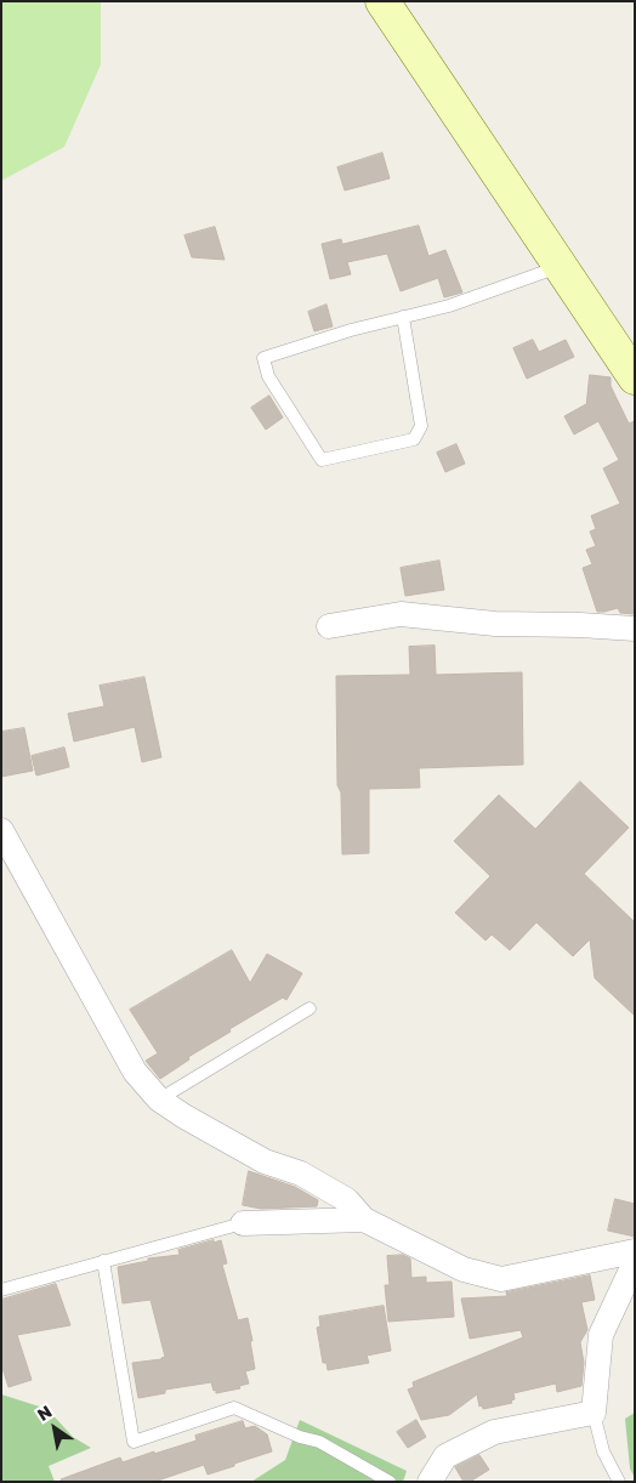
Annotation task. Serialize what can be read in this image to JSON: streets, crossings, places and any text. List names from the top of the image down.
{
  "north": "top left"
}
